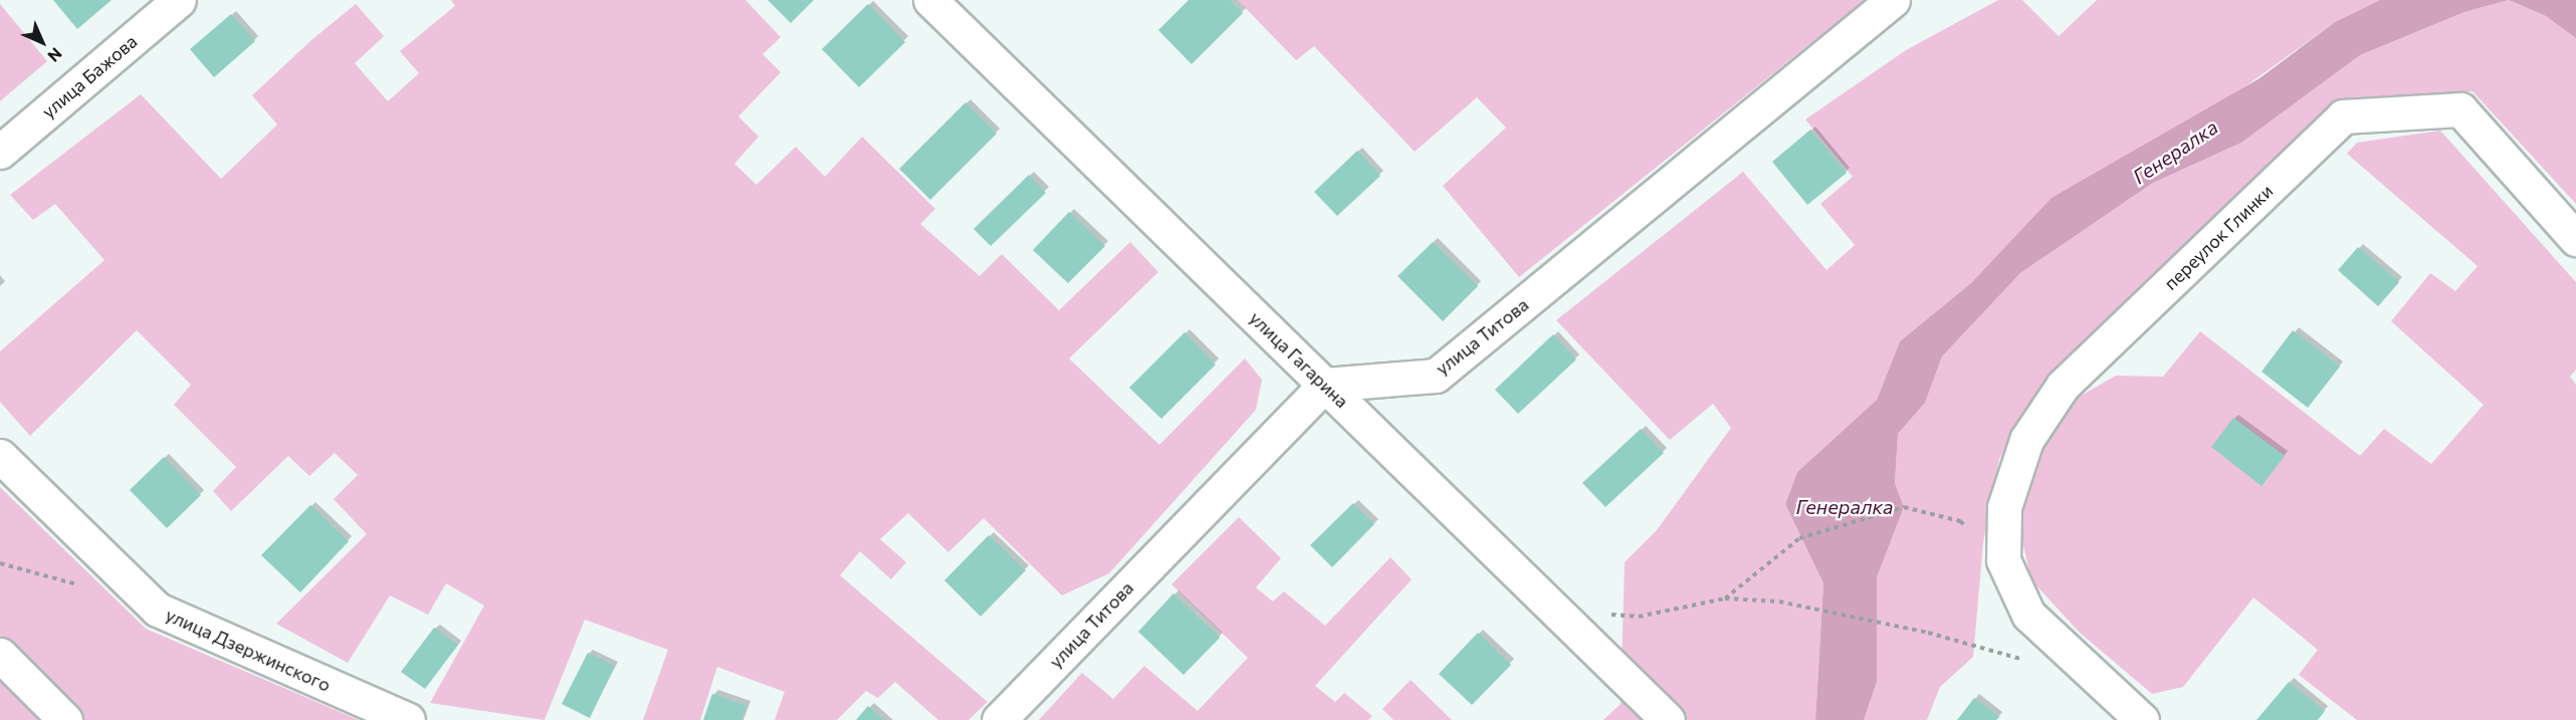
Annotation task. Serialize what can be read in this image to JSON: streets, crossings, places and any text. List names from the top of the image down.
{
  "streets": {
    "street": [
      "улица Бажова",
      "переулок Глинки",
      "улица Титова",
      "улица Гагарина",
      "улица Дзержинского"
    ]
  },
  "crossings": [
    ["улица Титова", "улица Гагарина"]
  ],
  "water": ["Генералка"],
  "north": "bottom right"
}
